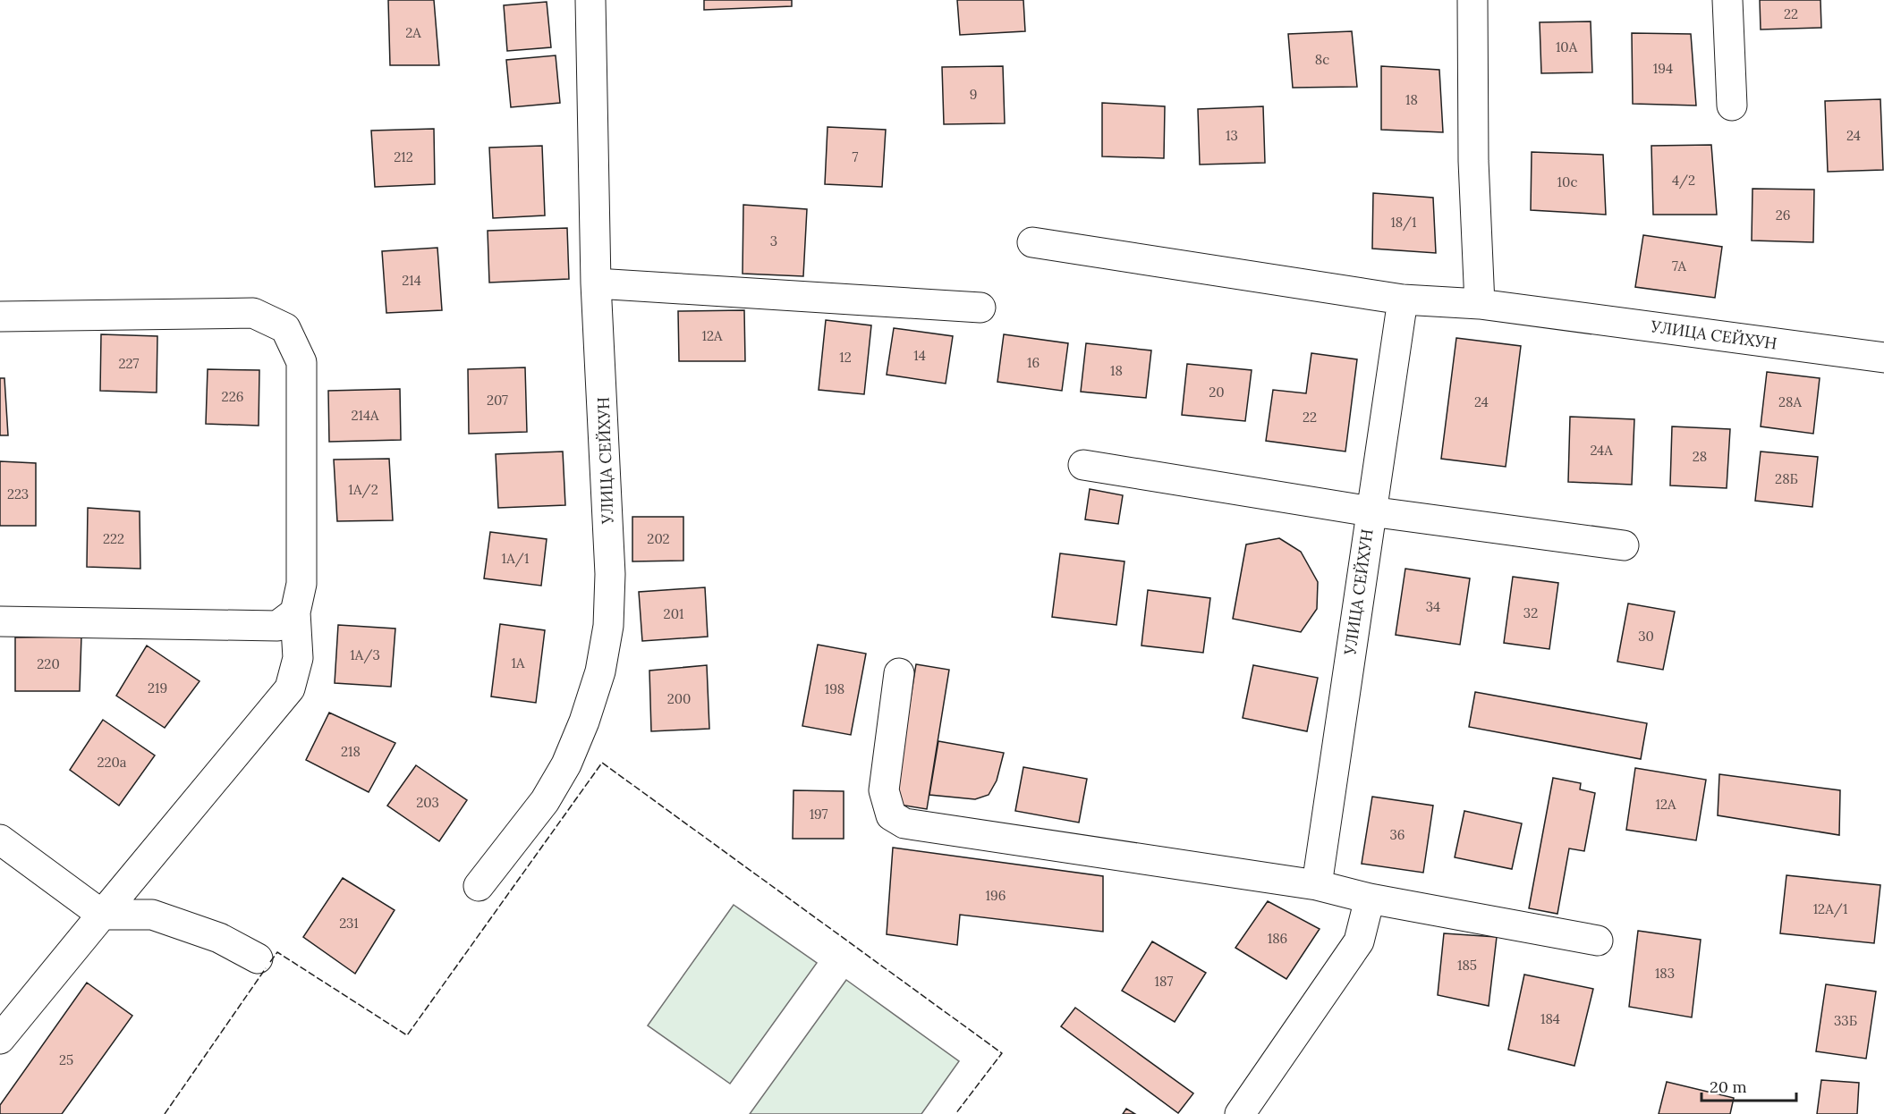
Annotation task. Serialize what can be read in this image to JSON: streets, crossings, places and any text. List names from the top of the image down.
{
  "streets": {
    "street": ["УЛИЦА СЕЙХУН"]
  },
  "house_numbers": [
    "22",
    "2А",
    "10А",
    "8с",
    "194",
    "9",
    "18",
    "13",
    "24",
    "212",
    "7",
    "4/2",
    "10с",
    "26",
    "18/1",
    "3",
    "7А",
    "214",
    "12А",
    "14",
    "12",
    "16",
    "227",
    "18",
    "20",
    "226",
    "207",
    "24",
    "28А",
    "214А",
    "22",
    "24А",
    "28",
    "28Б",
    "1А/2",
    "223",
    "222",
    "202",
    "1А/1",
    "34",
    "32",
    "201",
    "30",
    "1А/3",
    "1А",
    "220",
    "219",
    "198",
    "200",
    "218",
    "220а",
    "203",
    "12А",
    "197",
    "36",
    "196",
    "12А/1",
    "231",
    "186",
    "185",
    "183",
    "187",
    "184",
    "33Б",
    "25"
  ],
  "scale_bar": "20 m"
}
